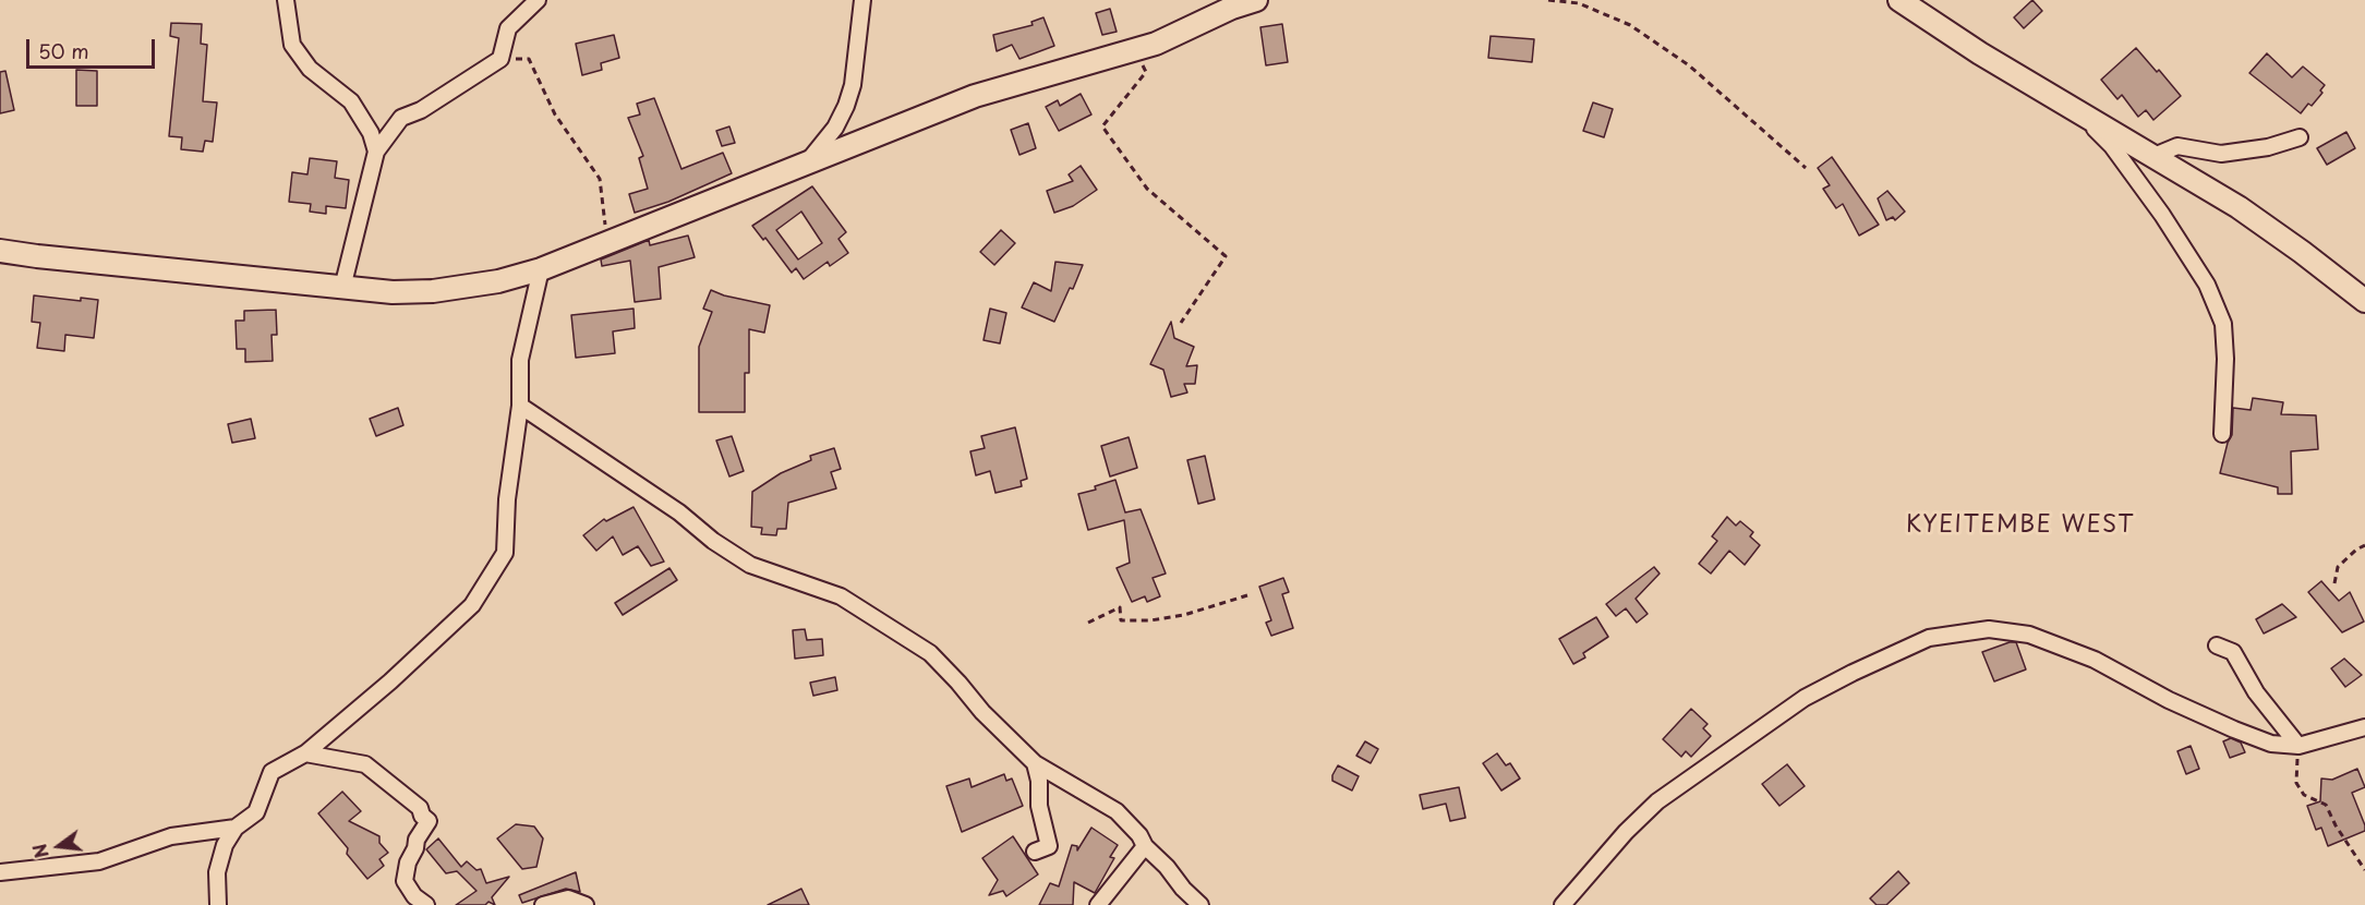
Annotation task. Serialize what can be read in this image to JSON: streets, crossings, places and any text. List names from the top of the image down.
{
  "districts": ["KYEITEMBE WEST"],
  "scale_bar": "50 m",
  "north": "left"
}
